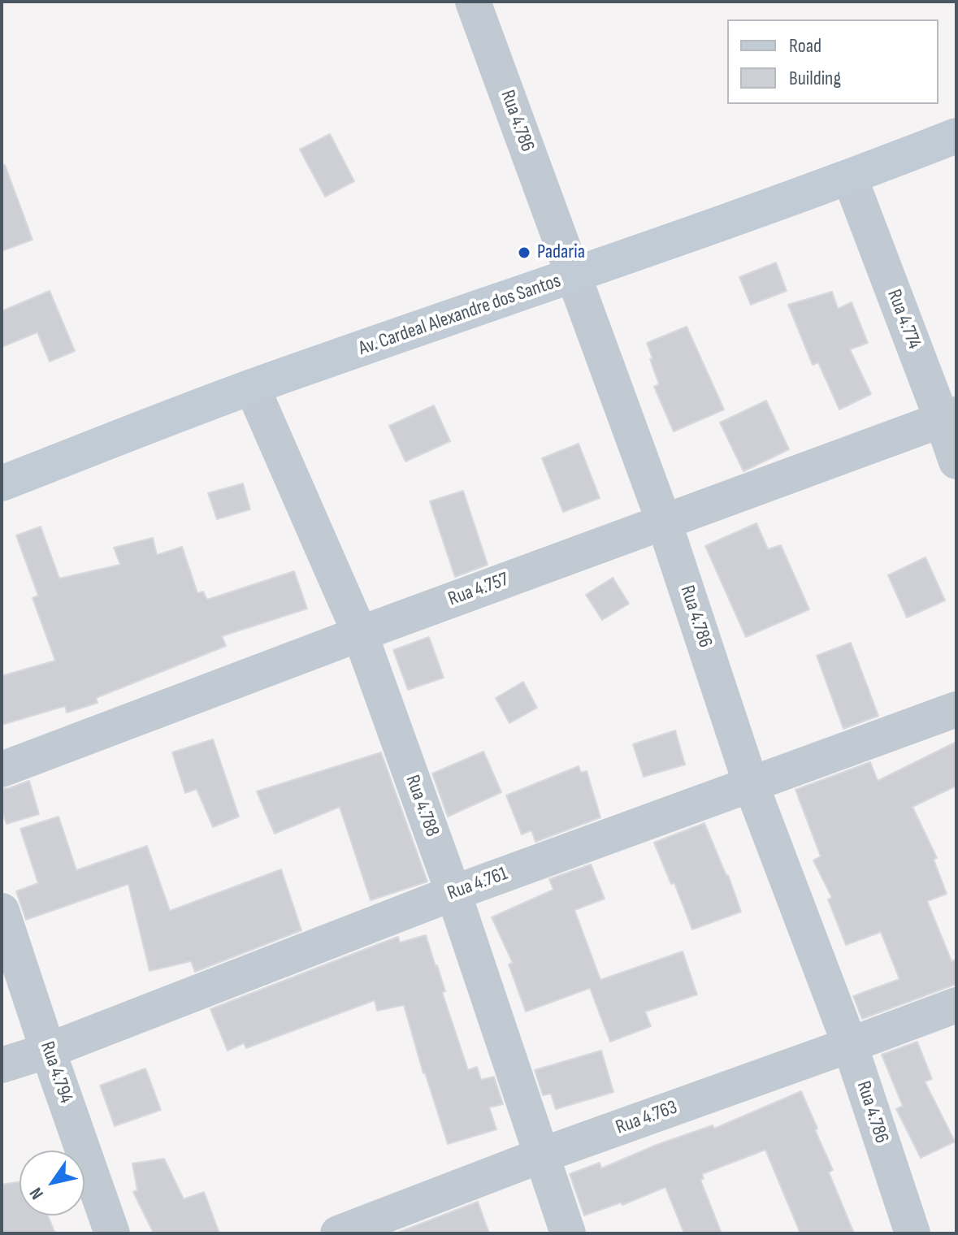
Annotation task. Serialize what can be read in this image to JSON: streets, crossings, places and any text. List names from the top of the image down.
{
  "streets": {
    "main road": ["Av. Cardeal Alexandre dos Santos"],
    "street": [
      "Rua 4.786",
      "Rua 4.774",
      "Rua 4.757",
      "Rua 4.788",
      "Rua 4.761",
      "Rua 4.794",
      "Rua 4.763"
    ]
  },
  "crossings": [
    ["Rua 4.786", "Av. Cardeal Alexandre dos Santos"],
    ["Rua 4.786", "Rua 4.757"],
    ["Rua 4.786", "Rua 4.761"],
    ["Rua 4.786", "Rua 4.763"],
    ["Av. Cardeal Alexandre dos Santos", "Rua 4.774"],
    ["Av. Cardeal Alexandre dos Santos", "Rua 4.788"],
    ["Rua 4.774", "Rua 4.757"],
    ["Rua 4.757", "Rua 4.788"],
    ["Rua 4.788", "Rua 4.761"],
    ["Rua 4.788", "Rua 4.763"],
    ["Rua 4.761", "Rua 4.794"]
  ],
  "places": ["Padaria"],
  "legend": ["Road", "Building"],
  "north": "bottom left"
}
